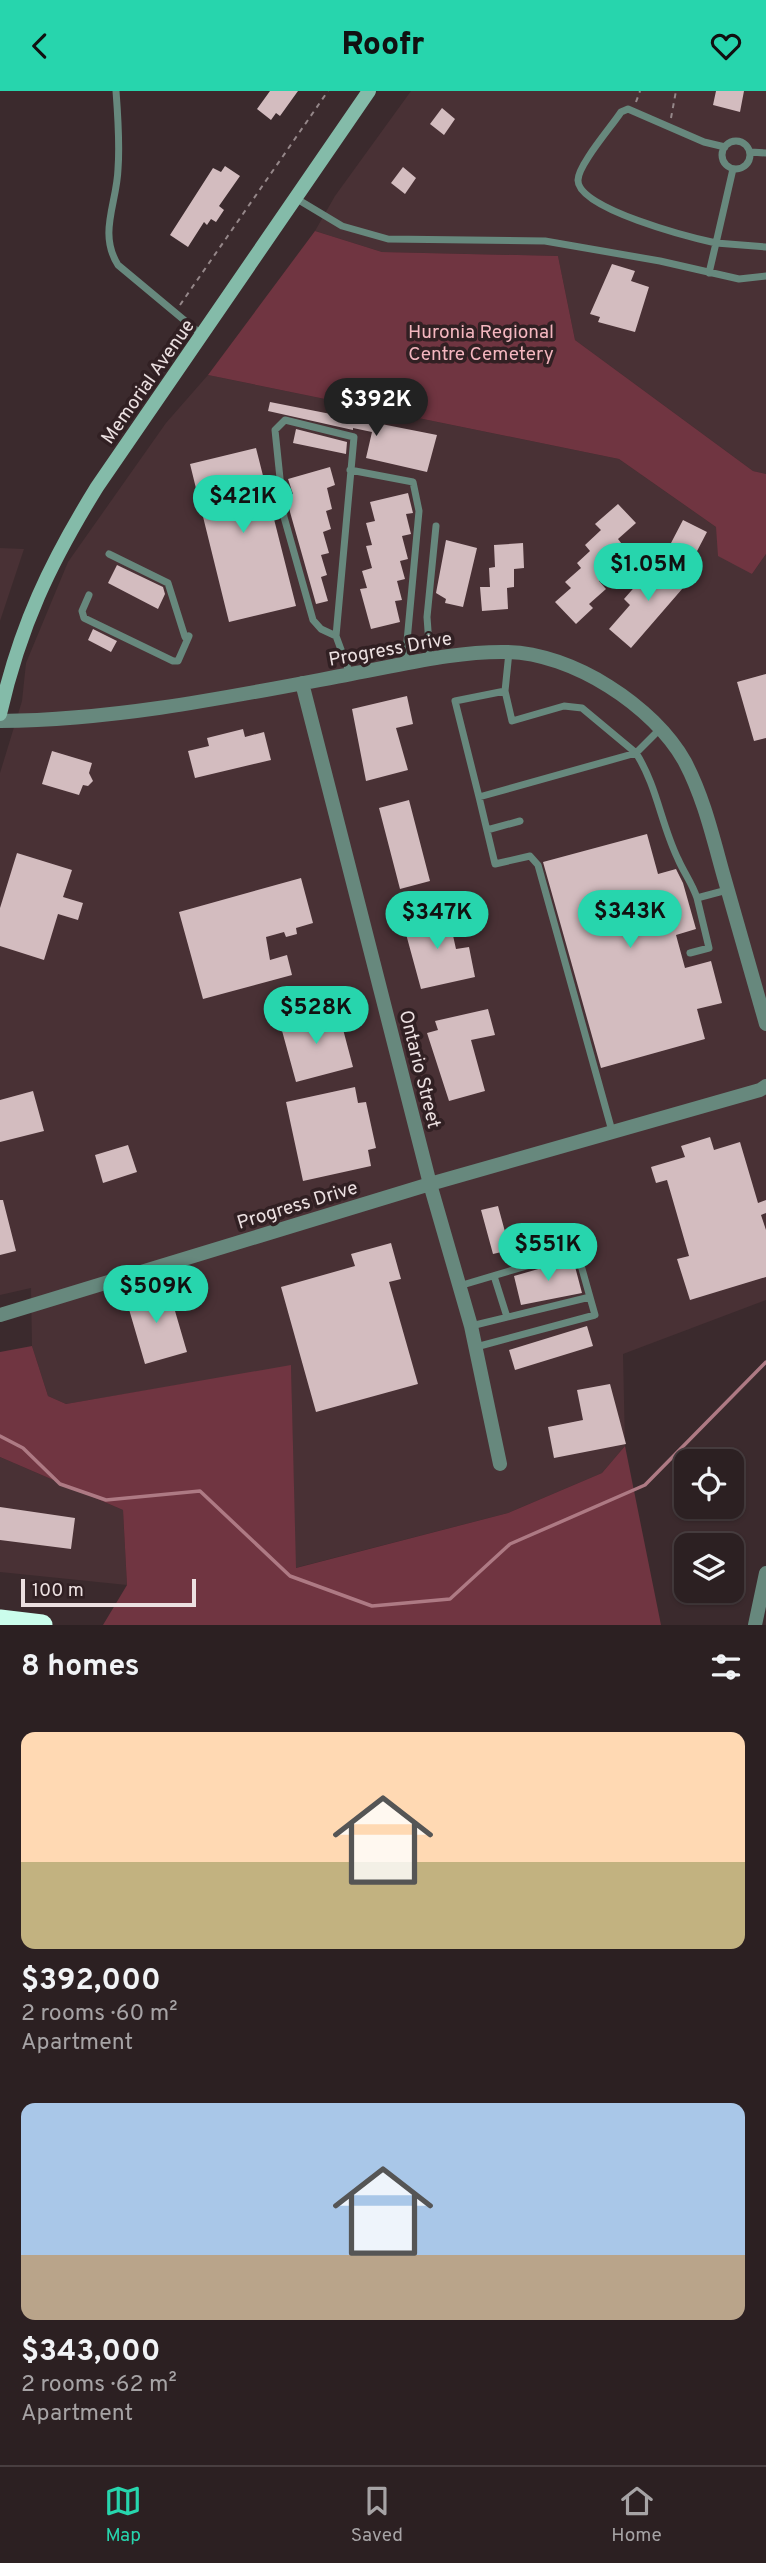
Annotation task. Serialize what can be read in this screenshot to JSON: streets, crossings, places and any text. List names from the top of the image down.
{
  "streets": {
    "main road": ["Memorial Avenue"],
    "street": ["Progress Drive", "Ontario Street"]
  },
  "crossings": [
    ["Progress Drive", "Ontario Street"]
  ],
  "parks": ["Huronia Regional Centre Cemetery"],
  "scale_bar": "100 m",
  "page": {
    "header": "Roofr",
    "price": [
      "$392K",
      "$421K",
      "$1.05M",
      "$343K",
      "$347K",
      "$528K",
      "$551K",
      "$509K"
    ],
    "scale": "100 m",
    "heading": "8 homes",
    "list": [
      {
        "name": "$392,000",
        "note": "2 rooms · 60 m² · Apartment"
      },
      {
        "name": "$343,000",
        "note": "2 rooms · 62 m² · Apartment"
      }
    ],
    "tabs": ["Map", "Saved", "Home"]
  }
}
